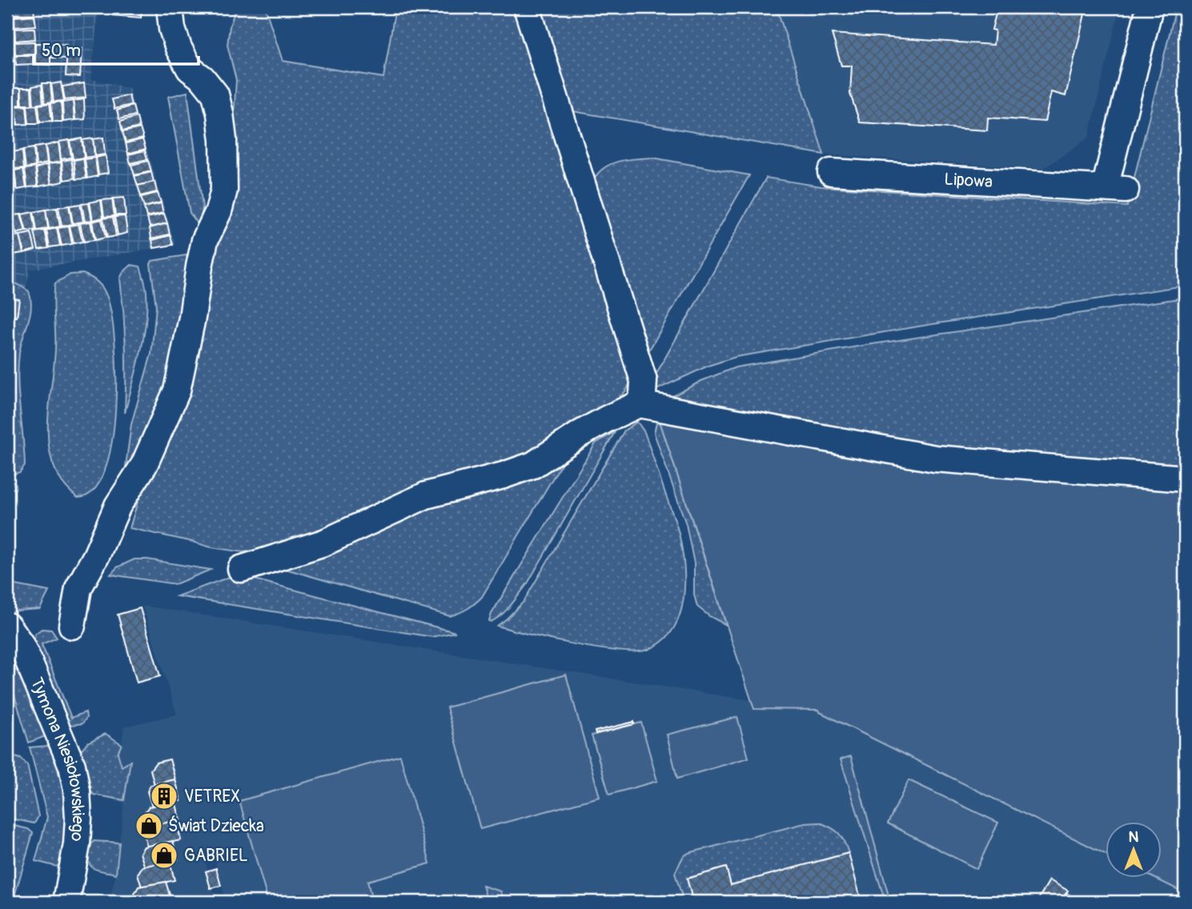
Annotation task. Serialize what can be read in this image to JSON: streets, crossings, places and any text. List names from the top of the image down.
{
  "streets": {
    "street": ["Lipowa", "Tymona Niesiołowskiego"]
  },
  "places": {
    "building": ["VETREX"],
    "shop": ["Świat Dziecka", "GABRIEL"]
  },
  "scale_bar": "50 m",
  "north": "top"
}
